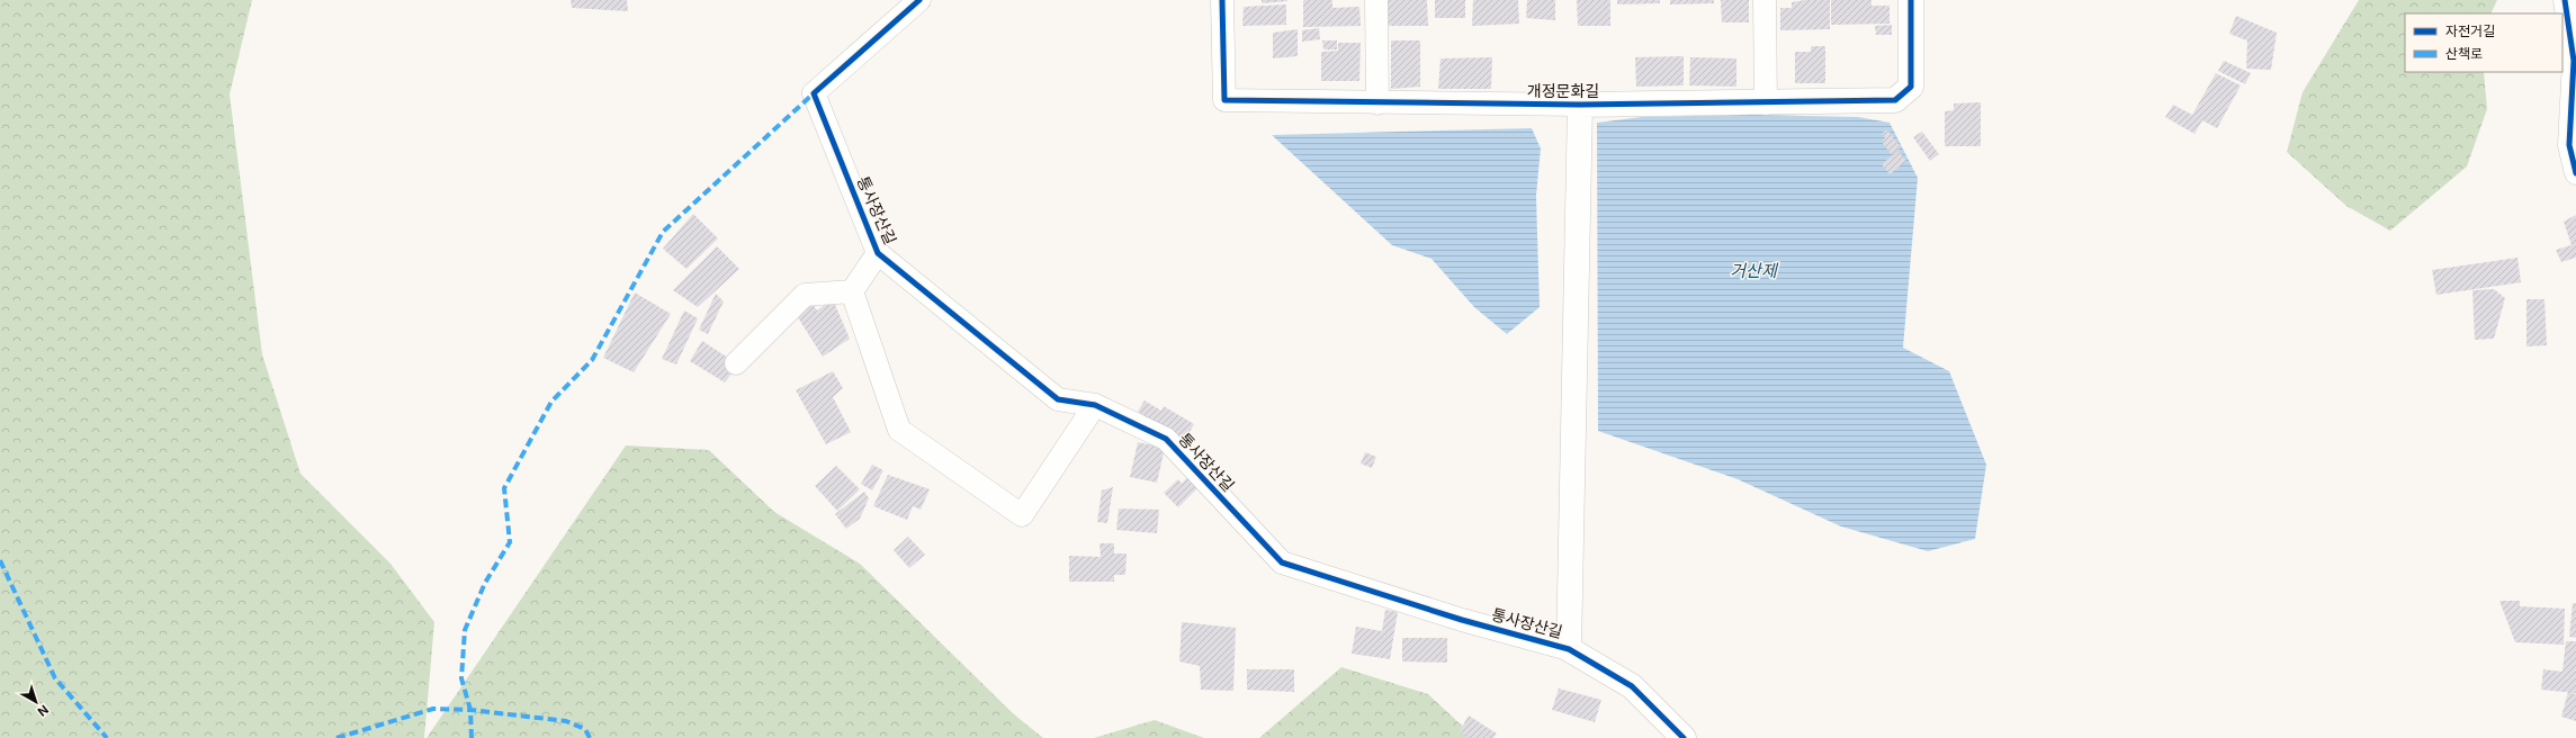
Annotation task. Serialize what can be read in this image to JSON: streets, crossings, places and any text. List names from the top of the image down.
{
  "streets": {
    "street": ["개정문화길", "통사장산길"]
  },
  "water": ["거산제"],
  "legend": ["자전거길", "산책로"],
  "north": "bottom right"
}
